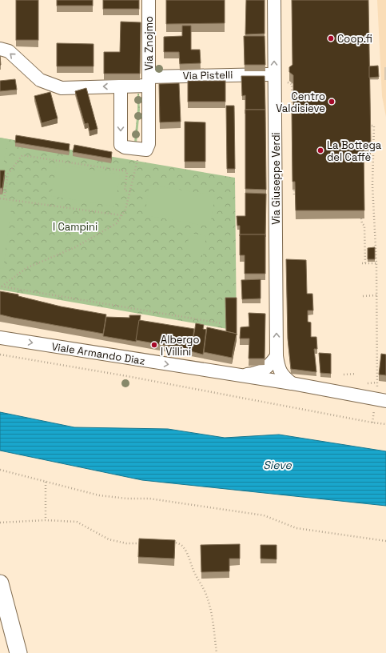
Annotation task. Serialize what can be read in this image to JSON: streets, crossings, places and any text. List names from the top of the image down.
{
  "streets": {
    "street": [
      "Via Znojmo",
      "Via Pistelli",
      "Via Giuseppe Verdi",
      "Viale Armando Diaz"
    ]
  },
  "crossings": [
    ["Via Znojmo", "Via Pistelli"],
    ["Via Giuseppe Verdi", "Viale Armando Diaz"]
  ],
  "one_way": ["Via Pistelli", "Via Giuseppe Verdi", "Viale Armando Diaz"],
  "water": ["Sieve"],
  "parks": ["I Campini"],
  "places": [
    "Coop.fi",
    "Centro Valdisieve",
    "La Bottega del Caffè",
    "Albergo I Villini"
  ]
}
